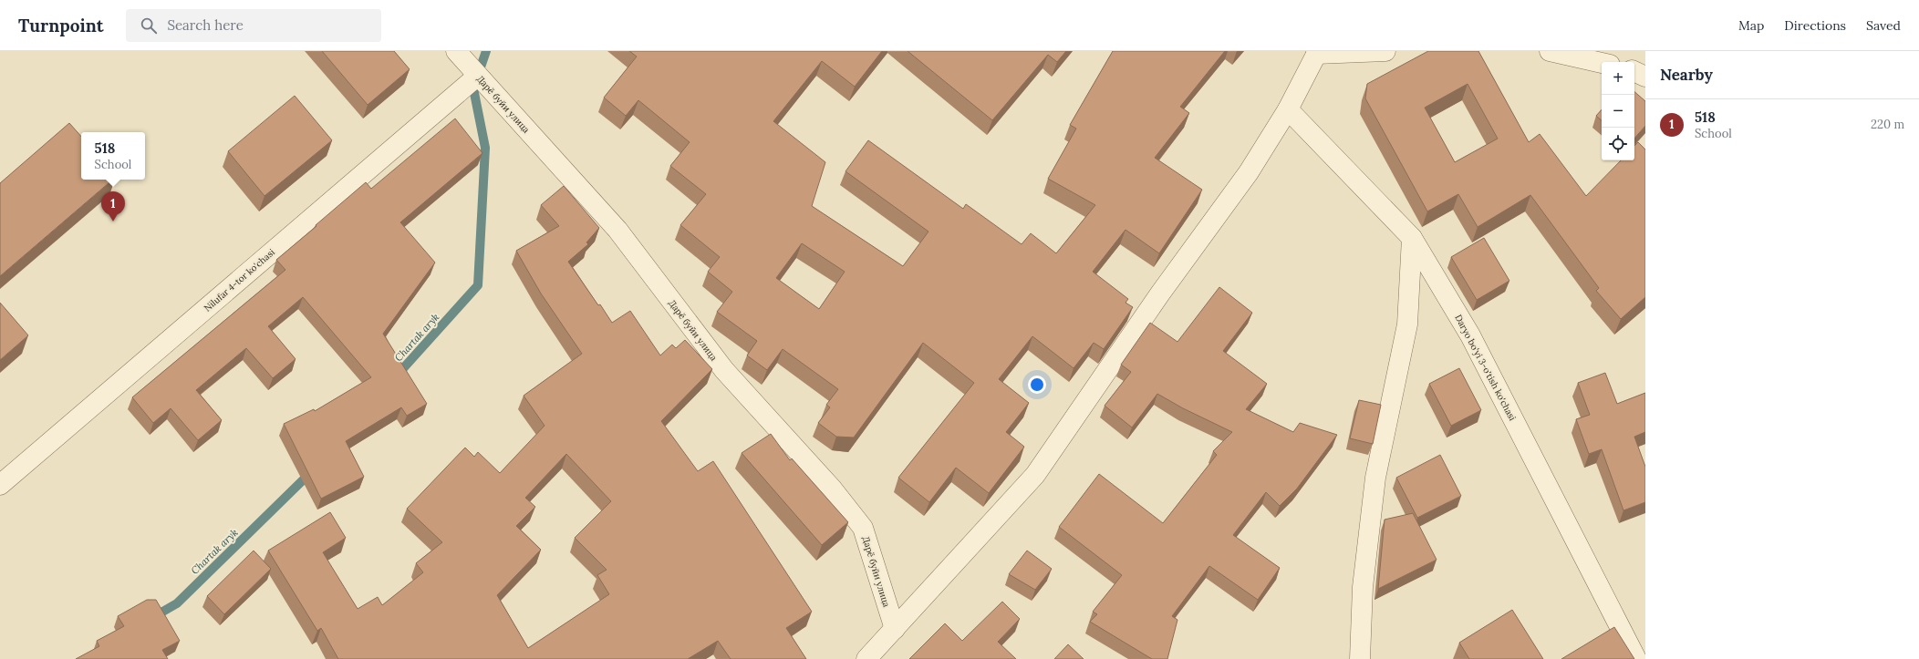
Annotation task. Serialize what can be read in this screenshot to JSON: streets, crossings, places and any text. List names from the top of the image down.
{
  "streets": {
    "street": ["Дарё буйи улица", "Nilufar 4-tor ko'chasi", "Daryo bo'yi 3-o'tish ko'chasi"]
  },
  "crossings": [
    ["Дарё буйи улица", "Nilufar 4-tor ko'chasi"]
  ],
  "water": ["Chartak aryk"],
  "page": {
    "header": "Turnpoint",
    "search": "Search here",
    "nav": ["Map", "Directions", "Saved"],
    "heading": "Nearby",
    "map_buttons": ["+", "−"],
    "list": [
      {
        "mark": "1",
        "name": "518",
        "note": "School",
        "value": "220 m"
      }
    ],
    "popup": ["518", "School"],
    "pins": "1"
  }
}
